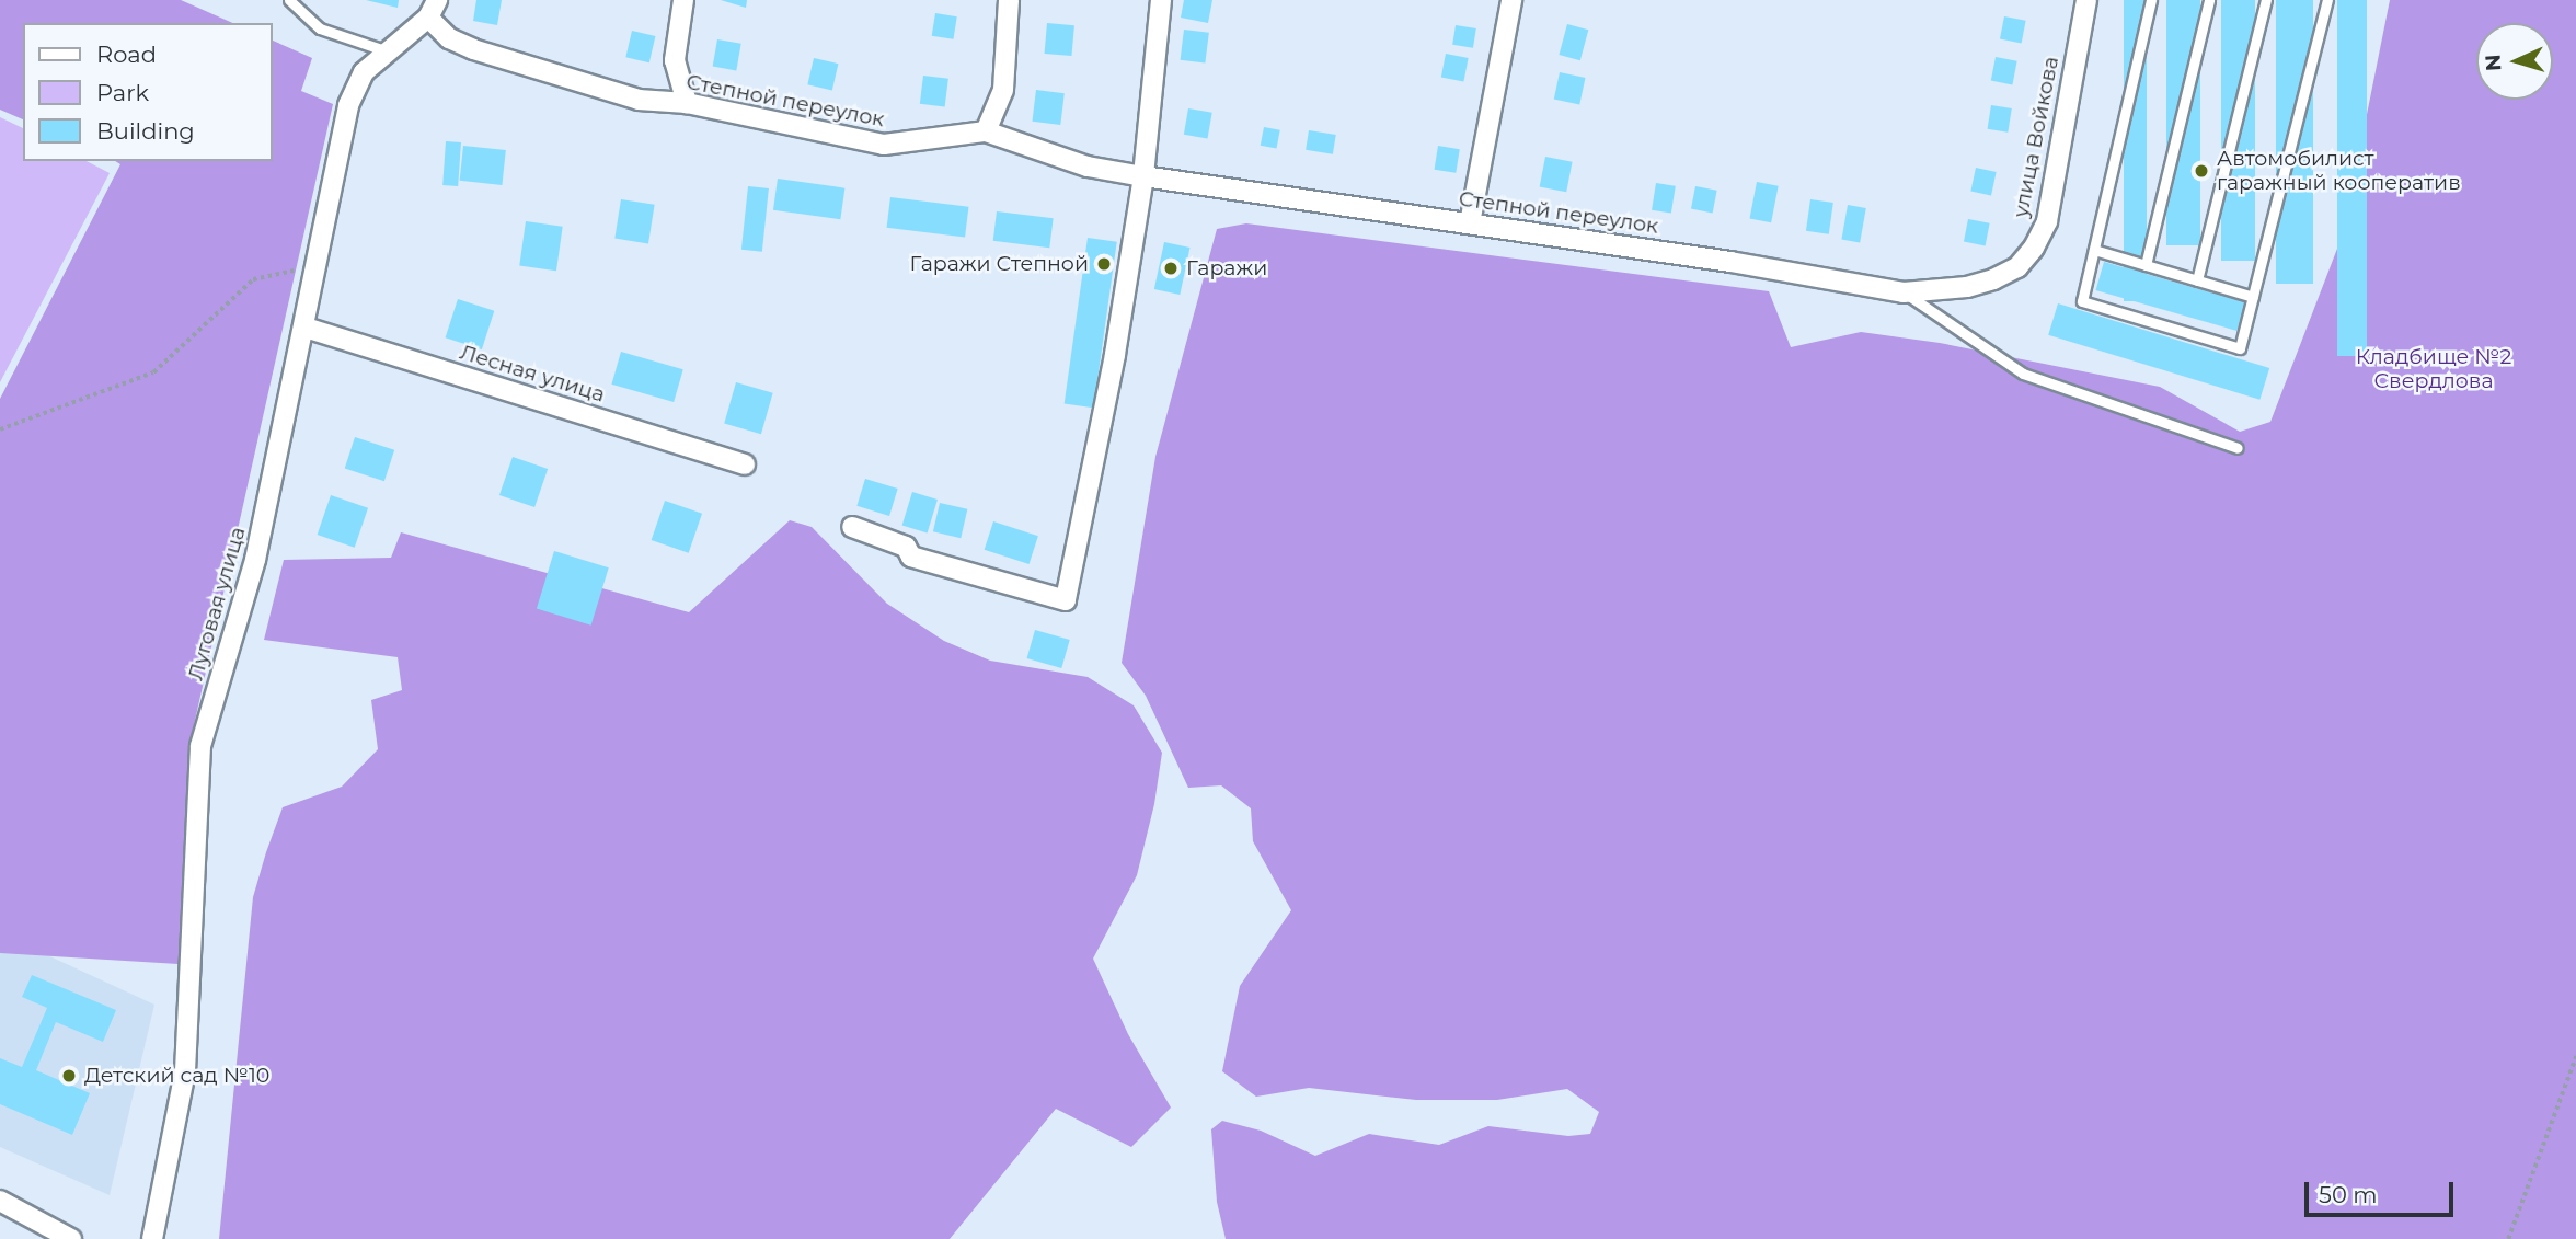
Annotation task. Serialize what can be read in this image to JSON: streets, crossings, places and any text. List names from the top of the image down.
{
  "streets": {
    "street": [
      "Степной переулок",
      "улица Войкова",
      "Лесная улица",
      "Луговая улица"
    ]
  },
  "crossings": [
    ["Степной переулок", "улица Войкова"],
    ["Степной переулок", "Луговая улица"],
    ["Лесная улица", "Луговая улица"]
  ],
  "parks": ["Кладбище №2 Свердлова"],
  "places": [
    "Автомобилист гаражный кооператив",
    "Гаражи Степной",
    "Гаражи",
    "Детский сад №10"
  ],
  "legend": ["Road", "Park", "Building"],
  "scale_bar": "50 m",
  "north": "left"
}
